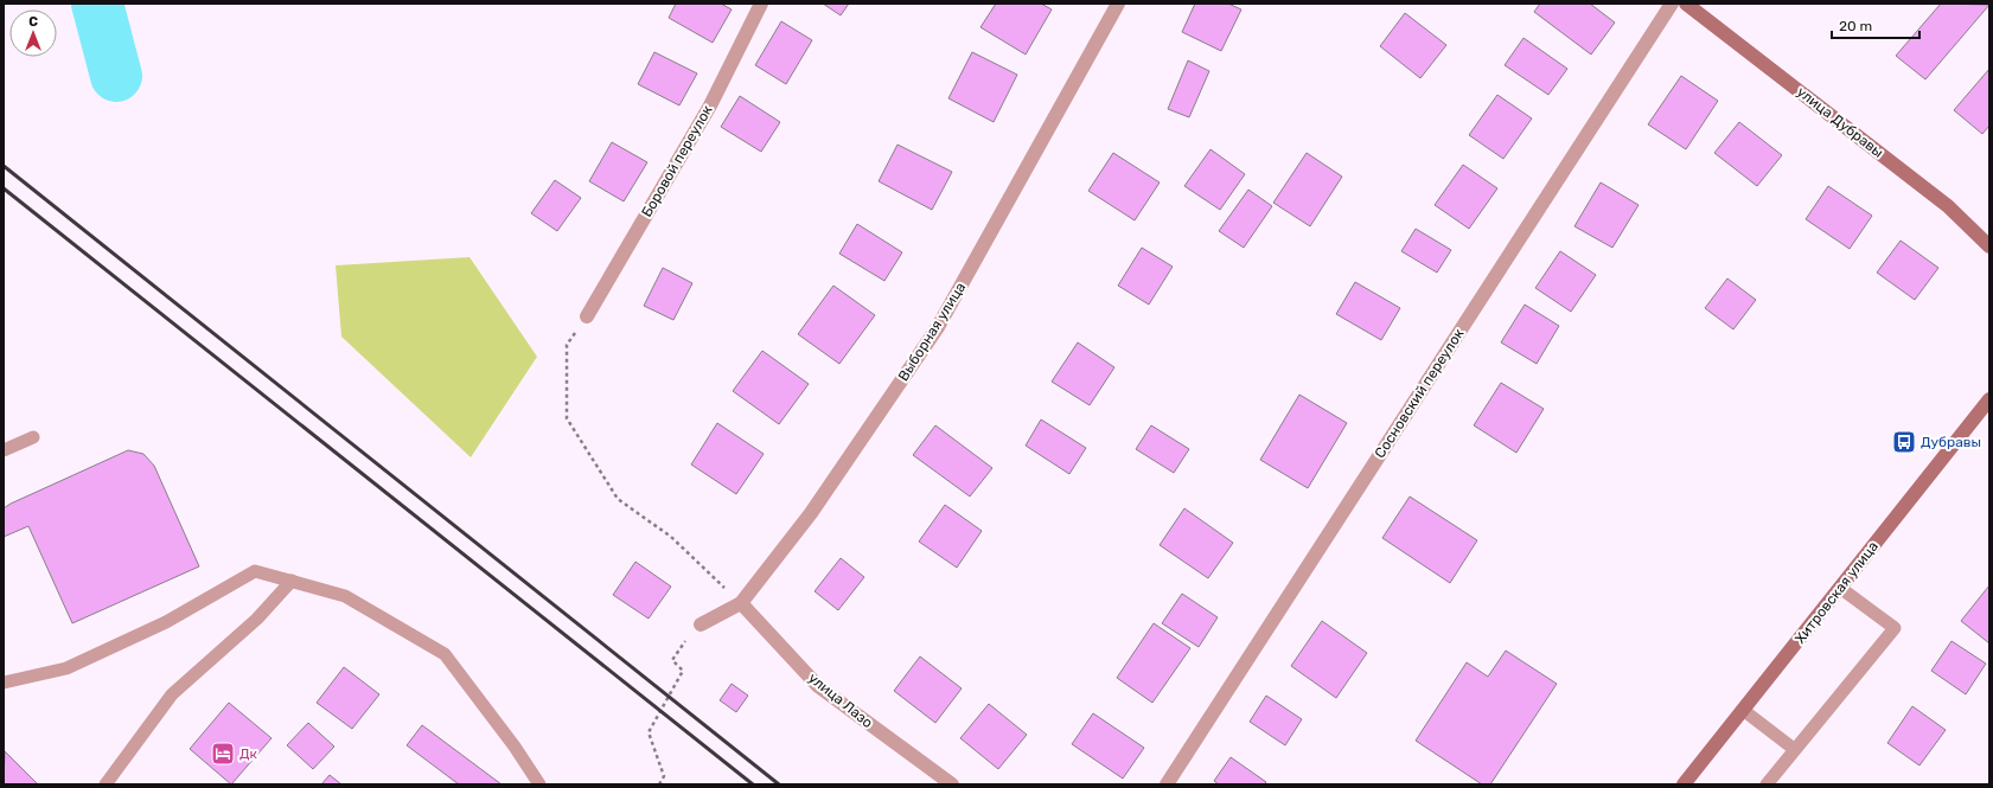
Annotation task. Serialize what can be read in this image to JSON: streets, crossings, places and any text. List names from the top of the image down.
{
  "streets": {
    "main road": ["улица Дубравы", "Хитровская улица"],
    "street": [
      "Боровой переулок",
      "Выборная улица",
      "Сосновский переулок",
      "улица Лазо"
    ]
  },
  "crossings": [
    ["Выборная улица", "улица Лазо"]
  ],
  "places": {
    "bus stop": ["Дубравы"],
    "hotel": ["Дк"]
  },
  "scale_bar": "20 m",
  "north": "top"
}
